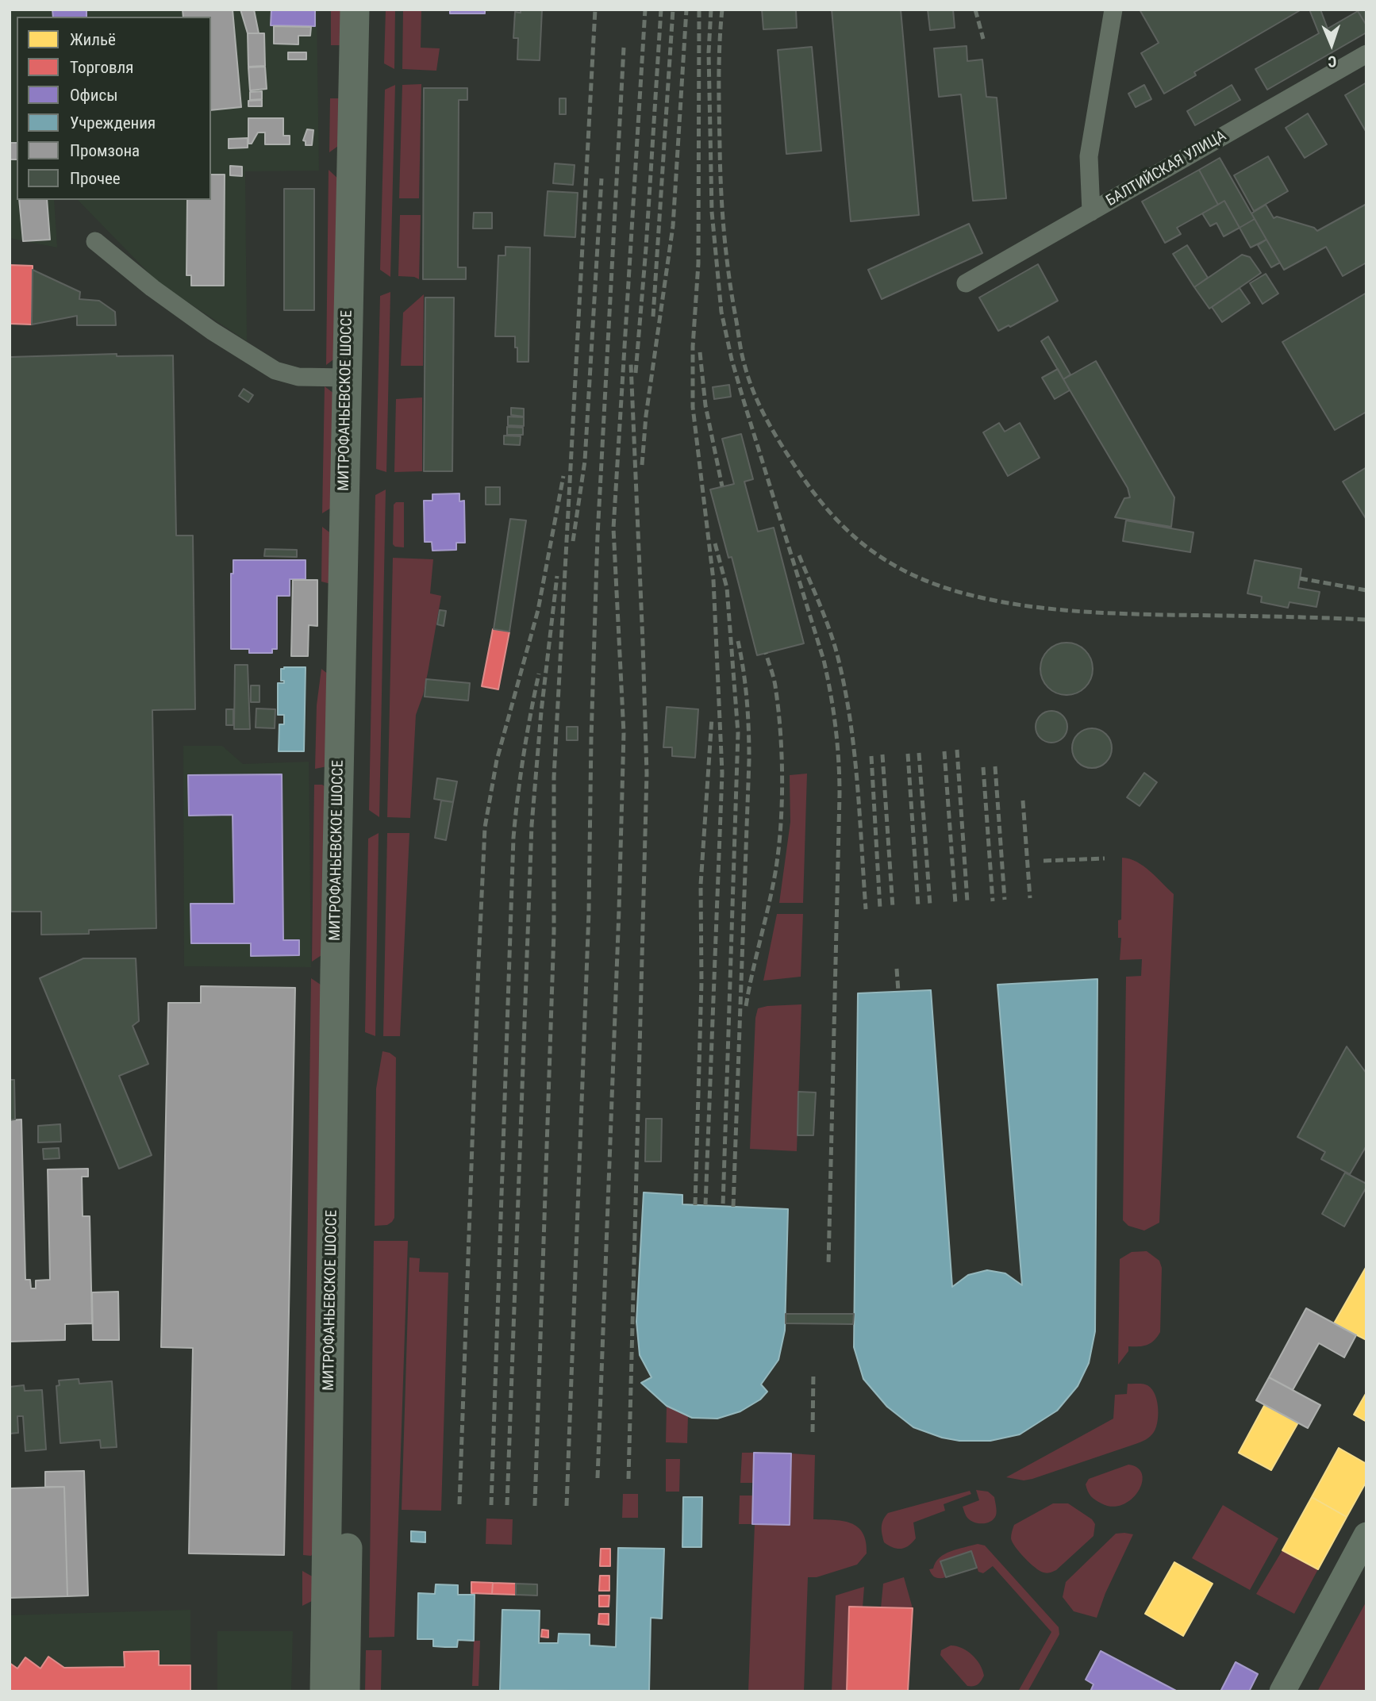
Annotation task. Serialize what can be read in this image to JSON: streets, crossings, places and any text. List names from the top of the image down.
{
  "streets": {
    "main road": ["МИТРОФАНЬЕВСКОЕ ШОССЕ"],
    "street": ["БАЛТИЙСКАЯ УЛИЦА"]
  },
  "legend": [
    "Жильё",
    "Торговля",
    "Офисы",
    "Учреждения",
    "Промзона",
    "Прочее"
  ],
  "north": "bottom"
}
